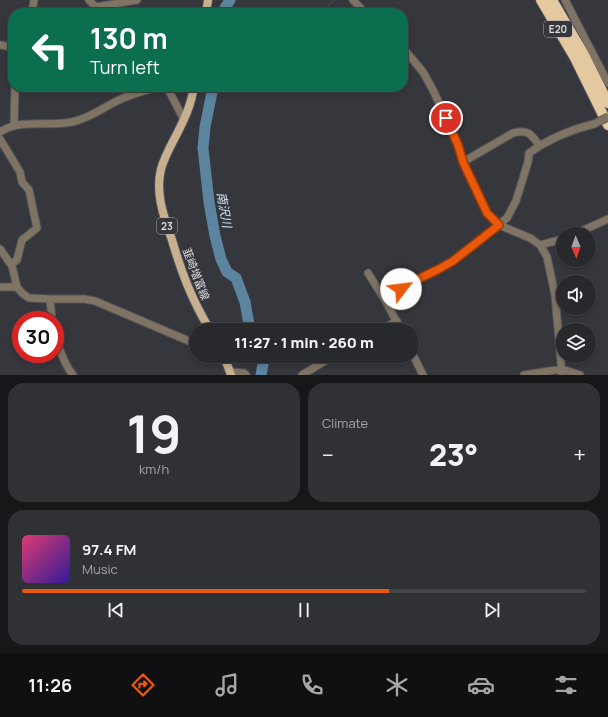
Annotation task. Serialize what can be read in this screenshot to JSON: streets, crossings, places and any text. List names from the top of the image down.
{
  "streets": {
    "highway": ["E20"],
    "main road": ["23", "韮崎増富線"]
  },
  "water": ["南沢川"],
  "north": "bottom",
  "page": {
    "turn": ["130 m", "Turn left"],
    "limit": "30",
    "trip": "11:27 · 1 min · 260 m",
    "tile": [
      ["19", "km/h"],
      "Climate"
    ],
    "heat": ["−", "23°", "+"],
    "song": ["97.4 FM", "Music"],
    "tabs": "11:26"
  }
}
